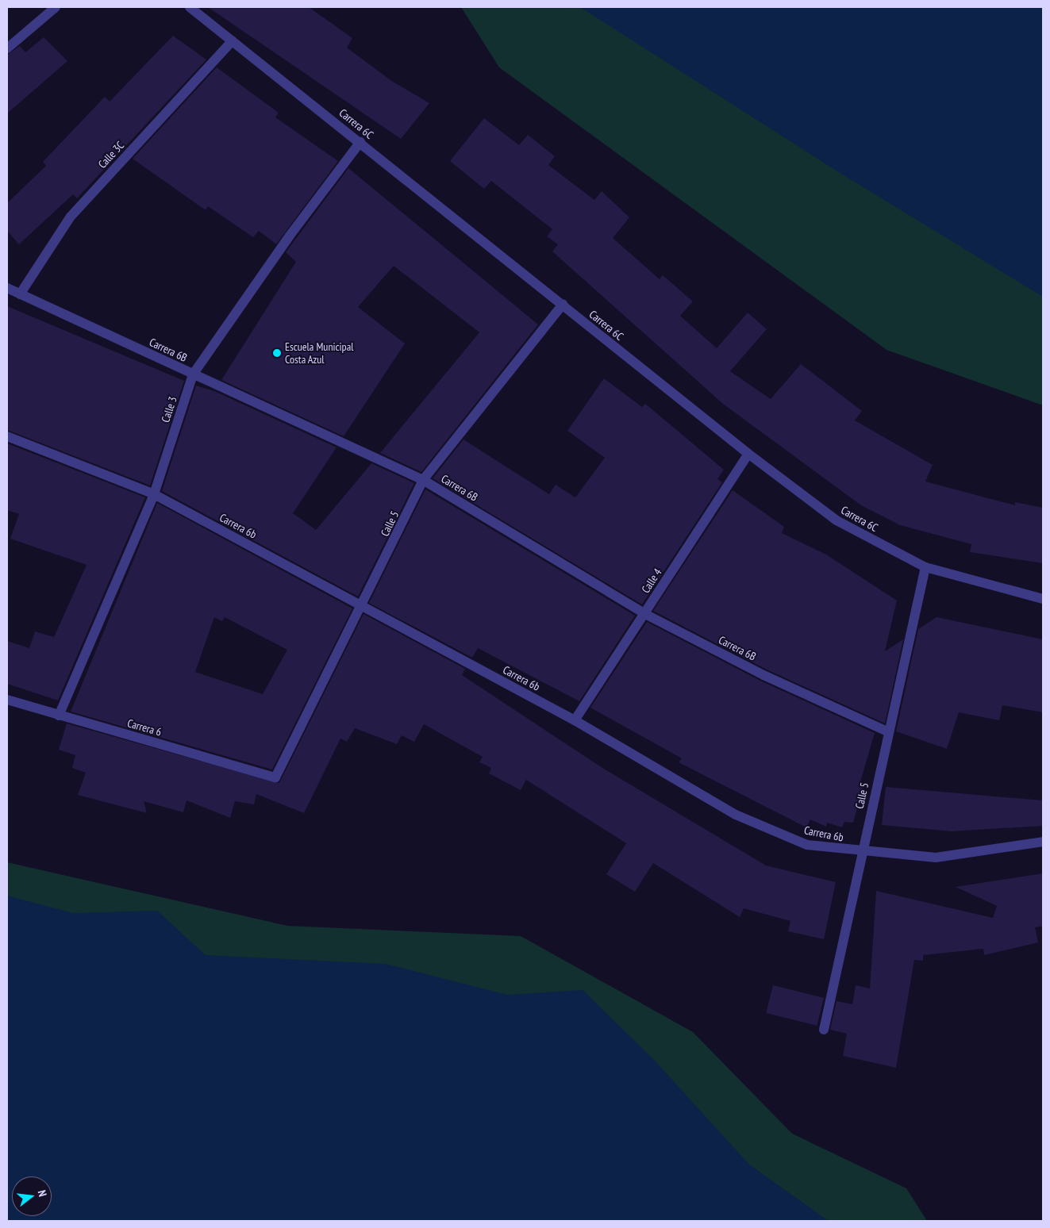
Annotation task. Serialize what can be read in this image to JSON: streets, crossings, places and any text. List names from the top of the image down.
{
  "streets": {
    "street": [
      "Carrera 6C",
      "Calle 3C",
      "Carrera 6B",
      "Calle 3",
      "Calle 5",
      "Carrera 6b",
      "Calle 4",
      "Carrera 6"
    ]
  },
  "crossings": [
    ["Carrera 6C", "Calle 3C"],
    ["Carrera 6C", "Calle 3"],
    ["Carrera 6C", "Calle 5"],
    ["Carrera 6C", "Calle 4"],
    ["Calle 3C", "Carrera 6B"],
    ["Carrera 6B", "Calle 3"],
    ["Carrera 6B", "Calle 5"],
    ["Carrera 6B", "Calle 4"],
    ["Calle 3", "Carrera 6b"],
    ["Calle 3", "Carrera 6"],
    ["Calle 5", "Carrera 6b"],
    ["Calle 5", "Carrera 6"],
    ["Carrera 6b", "Calle 4"]
  ],
  "places": ["Escuela Municipal Costa Azul"],
  "north": "right"
}
